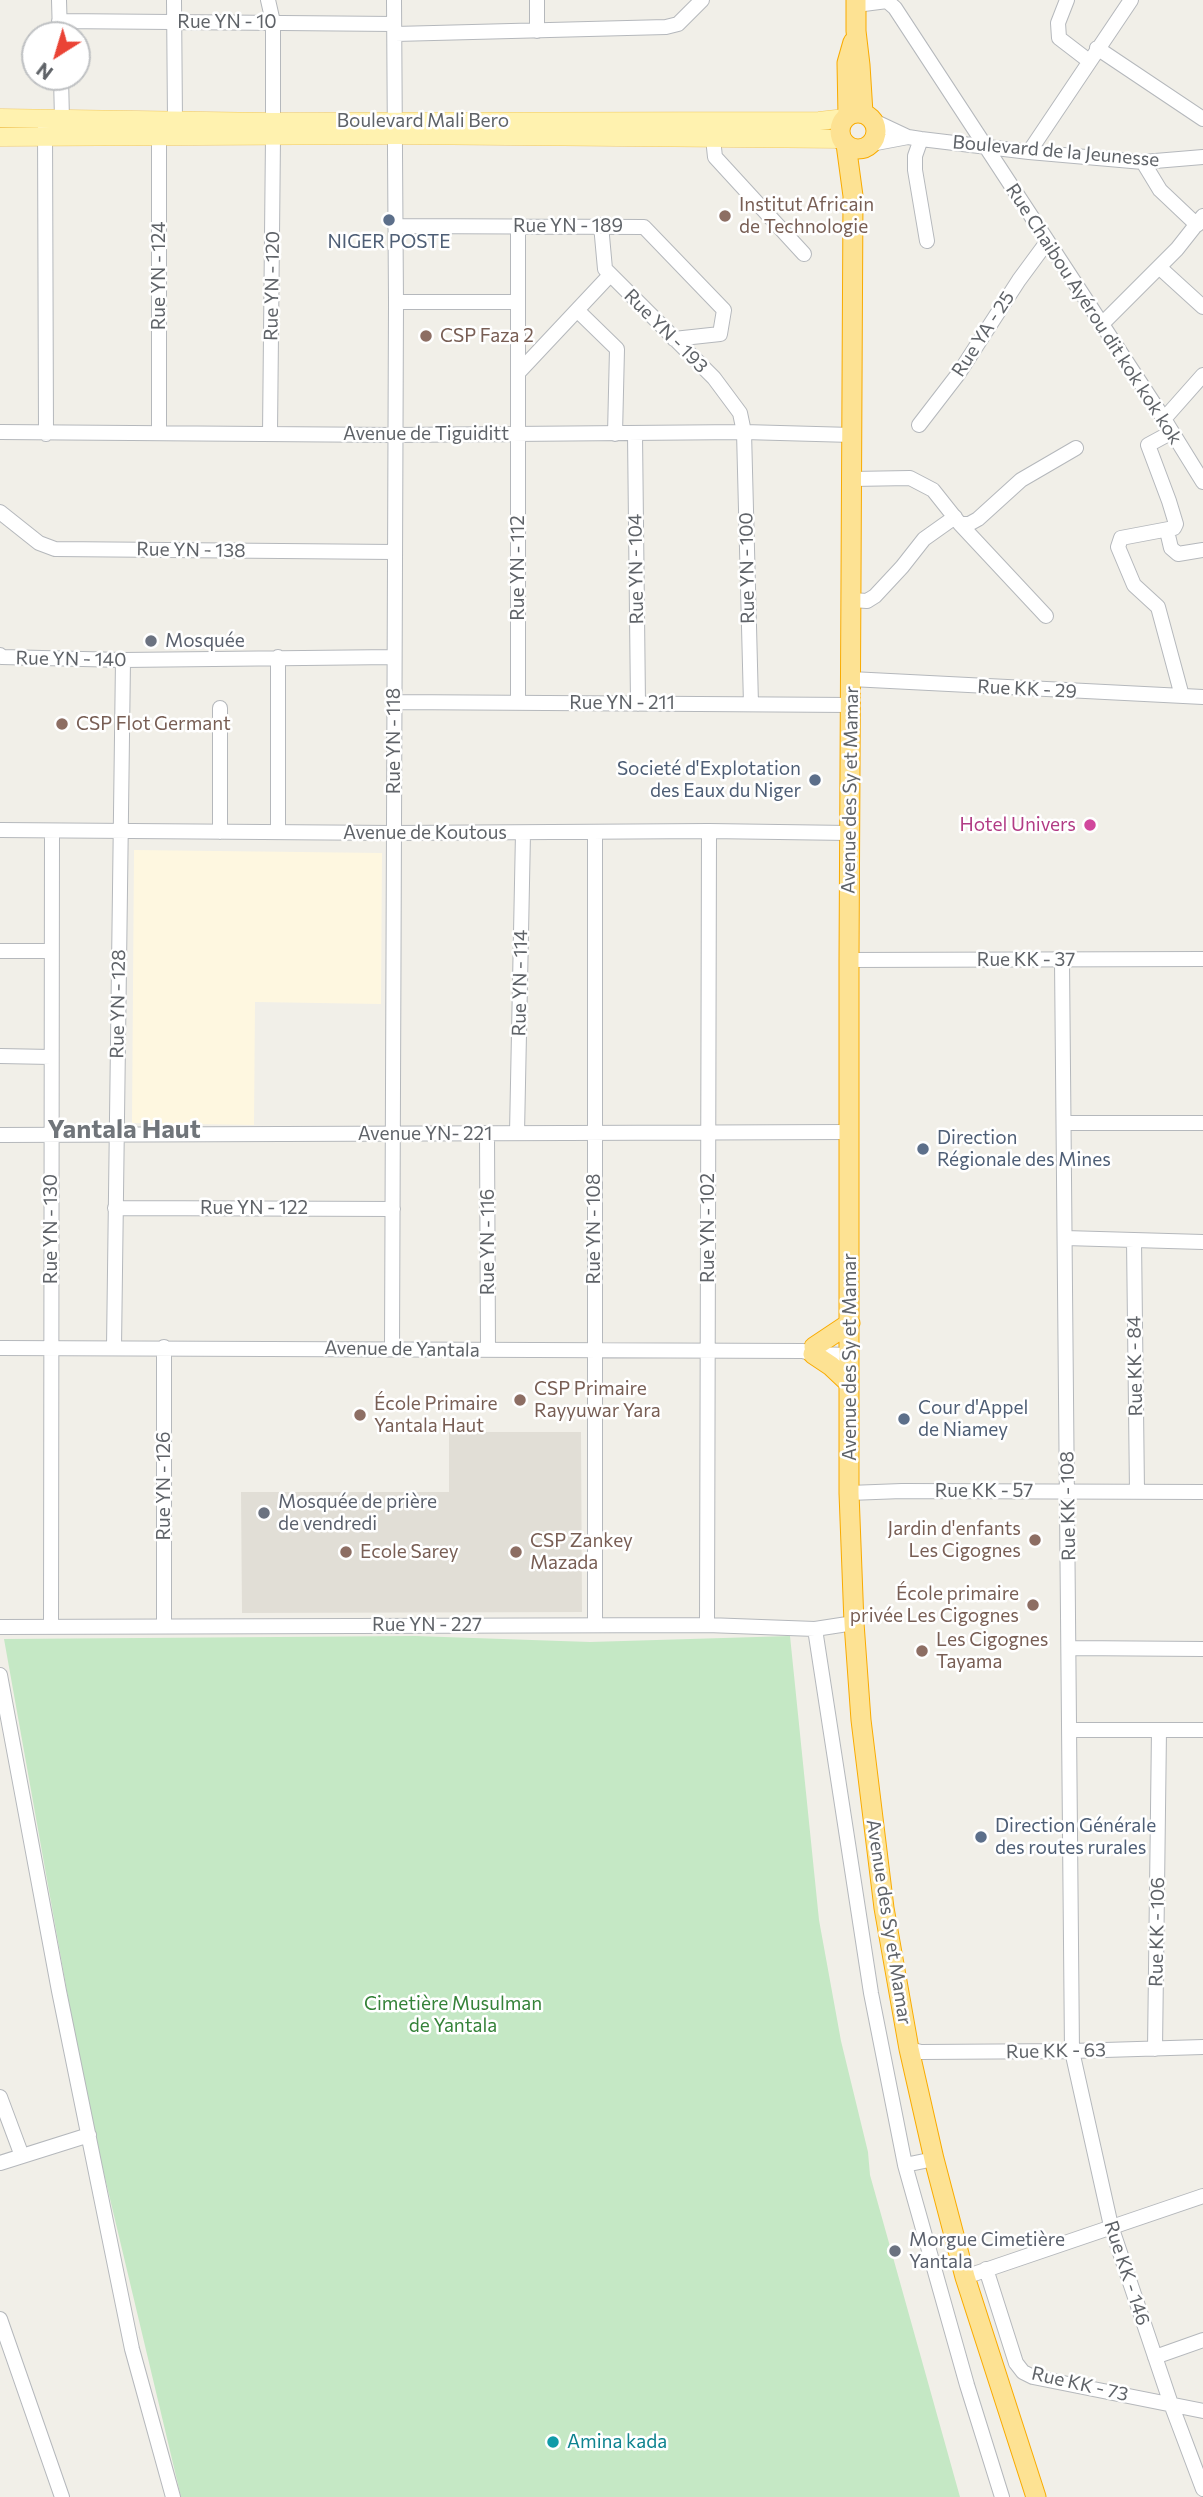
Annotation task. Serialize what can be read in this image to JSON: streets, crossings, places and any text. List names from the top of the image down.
{
  "streets": {
    "highway": ["Avenue des Sy et Mamar"],
    "main road": ["Boulevard Mali Bero"],
    "street": [
      "Rue YN - 10",
      "Boulevard de la Jeunesse",
      "Rue YN - 189",
      "Rue YN - 124",
      "Rue YN - 120",
      "Rue Chaibou Ayérou dit kok kok kok",
      "Rue YN - 193",
      "Rue YA - 25",
      "Avenue de Tiguiditt",
      "Rue YN - 138",
      "Rue YN - 112",
      "Rue YN - 100",
      "Rue YN - 104",
      "Rue YN - 140",
      "Rue KK - 29",
      "Rue YN - 211",
      "Rue YN - 118",
      "Avenue de Koutous",
      "Rue KK - 37",
      "Rue YN - 114",
      "Rue YN - 128",
      "Avenue YN- 221",
      "Rue YN - 122",
      "Rue YN - 102",
      "Rue YN - 130",
      "Rue YN - 108",
      "Rue YN - 116",
      "Avenue de Yantala",
      "Rue KK - 84",
      "Rue YN - 126",
      "Rue KK - 57",
      "Rue KK - 108",
      "Rue YN - 227",
      "Rue KK - 106",
      "Rue KK - 63",
      "Rue KK - 146",
      "Rue KK - 73"
    ]
  },
  "crossings": [
    ["Rue YN - 10", "Rue YN - 124"],
    ["Rue YN - 10", "Rue YN - 120"],
    ["Rue YN - 10", "Rue YN - 118"],
    ["Boulevard Mali Bero", "Rue YN - 124"],
    ["Boulevard Mali Bero", "Rue YN - 120"],
    ["Boulevard Mali Bero", "Rue YN - 118"],
    ["Boulevard Mali Bero", "Avenue des Sy et Mamar"],
    ["Boulevard de la Jeunesse", "Rue Chaibou Ayérou dit kok kok kok"],
    ["Rue YN - 189", "Rue YN - 193"],
    ["Rue YN - 189", "Rue YN - 112"],
    ["Rue YN - 189", "Rue YN - 118"],
    ["Rue YN - 124", "Avenue de Tiguiditt"],
    ["Rue YN - 120", "Avenue de Tiguiditt"],
    ["Rue Chaibou Ayérou dit kok kok kok", "Rue YA - 25"],
    ["Rue YN - 193", "Avenue de Tiguiditt"],
    ["Rue YN - 193", "Rue YN - 100"],
    ["Avenue de Tiguiditt", "Rue YN - 112"],
    ["Avenue de Tiguiditt", "Rue YN - 100"],
    ["Avenue de Tiguiditt", "Rue YN - 104"],
    ["Avenue de Tiguiditt", "Rue YN - 118"],
    ["Avenue de Tiguiditt", "Avenue des Sy et Mamar"],
    ["Rue YN - 138", "Rue YN - 118"],
    ["Rue YN - 112", "Rue YN - 211"],
    ["Rue YN - 100", "Rue YN - 211"],
    ["Rue YN - 104", "Rue YN - 211"],
    ["Rue YN - 140", "Rue YN - 118"],
    ["Rue YN - 140", "Rue YN - 128"],
    ["Rue KK - 29", "Avenue des Sy et Mamar"],
    ["Rue YN - 211", "Rue YN - 118"],
    ["Rue YN - 211", "Avenue des Sy et Mamar"],
    ["Rue YN - 118", "Avenue de Koutous"],
    ["Rue YN - 118", "Avenue YN- 221"],
    ["Rue YN - 118", "Rue YN - 122"],
    ["Rue YN - 118", "Avenue de Yantala"],
    ["Avenue des Sy et Mamar", "Avenue de Koutous"],
    ["Avenue des Sy et Mamar", "Rue KK - 37"],
    ["Avenue des Sy et Mamar", "Avenue YN- 221"],
    ["Avenue des Sy et Mamar", "Avenue de Yantala"],
    ["Avenue des Sy et Mamar", "Rue KK - 57"],
    ["Avenue des Sy et Mamar", "Rue YN - 227"],
    ["Avenue des Sy et Mamar", "Rue KK - 63"],
    ["Avenue de Koutous", "Rue YN - 114"],
    ["Avenue de Koutous", "Rue YN - 128"],
    ["Avenue de Koutous", "Rue YN - 102"],
    ["Avenue de Koutous", "Rue YN - 130"],
    ["Avenue de Koutous", "Rue YN - 108"],
    ["Rue KK - 37", "Rue KK - 108"],
    ["Rue YN - 114", "Avenue YN- 221"],
    ["Rue YN - 128", "Avenue YN- 221"],
    ["Rue YN - 128", "Rue YN - 122"],
    ["Rue YN - 128", "Avenue de Yantala"],
    ["Avenue YN- 221", "Rue YN - 102"],
    ["Avenue YN- 221", "Rue YN - 130"],
    ["Avenue YN- 221", "Rue YN - 108"],
    ["Avenue YN- 221", "Rue YN - 116"],
    ["Rue YN - 102", "Avenue de Yantala"],
    ["Rue YN - 102", "Rue YN - 227"],
    ["Rue YN - 130", "Avenue de Yantala"],
    ["Rue YN - 130", "Rue YN - 227"],
    ["Rue YN - 108", "Avenue de Yantala"],
    ["Rue YN - 108", "Rue YN - 227"],
    ["Rue YN - 116", "Avenue de Yantala"],
    ["Avenue de Yantala", "Rue YN - 126"],
    ["Rue KK - 84", "Rue KK - 57"],
    ["Rue YN - 126", "Rue YN - 227"],
    ["Rue KK - 57", "Rue KK - 108"],
    ["Rue KK - 108", "Rue KK - 63"],
    ["Rue KK - 108", "Rue KK - 146"],
    ["Rue KK - 106", "Rue KK - 63"],
    ["Rue KK - 63", "Rue KK - 146"],
    ["Rue KK - 146", "Rue KK - 73"]
  ],
  "districts": ["Yantala Haut"],
  "parks": ["Cimetière Musulman de Yantala"],
  "places": [
    "Institut Africain de Technologie",
    "NIGER POSTE",
    "CSP Faza 2",
    "Mosquée",
    "CSP Flot Germant",
    "Societé d'Explotation des Eaux du Niger",
    "Hotel Univers",
    "Direction Régionale des Mines",
    "CSP Primaire Rayyuwar Yara",
    "École Primaire Yantala Haut",
    "Cour d'Appel de Niamey",
    "Mosquée de prière de vendredi",
    "Jardin d'enfants Les Cigognes",
    "Ecole Sarey",
    "CSP Zankey Mazada",
    "École primaire privée Les Cigognes",
    "Les Cigognes Tayama",
    "Direction Générale des routes rurales",
    "Morgue Cimetière Yantala",
    "Amina kada"
  ],
  "north": "bottom left"
}
